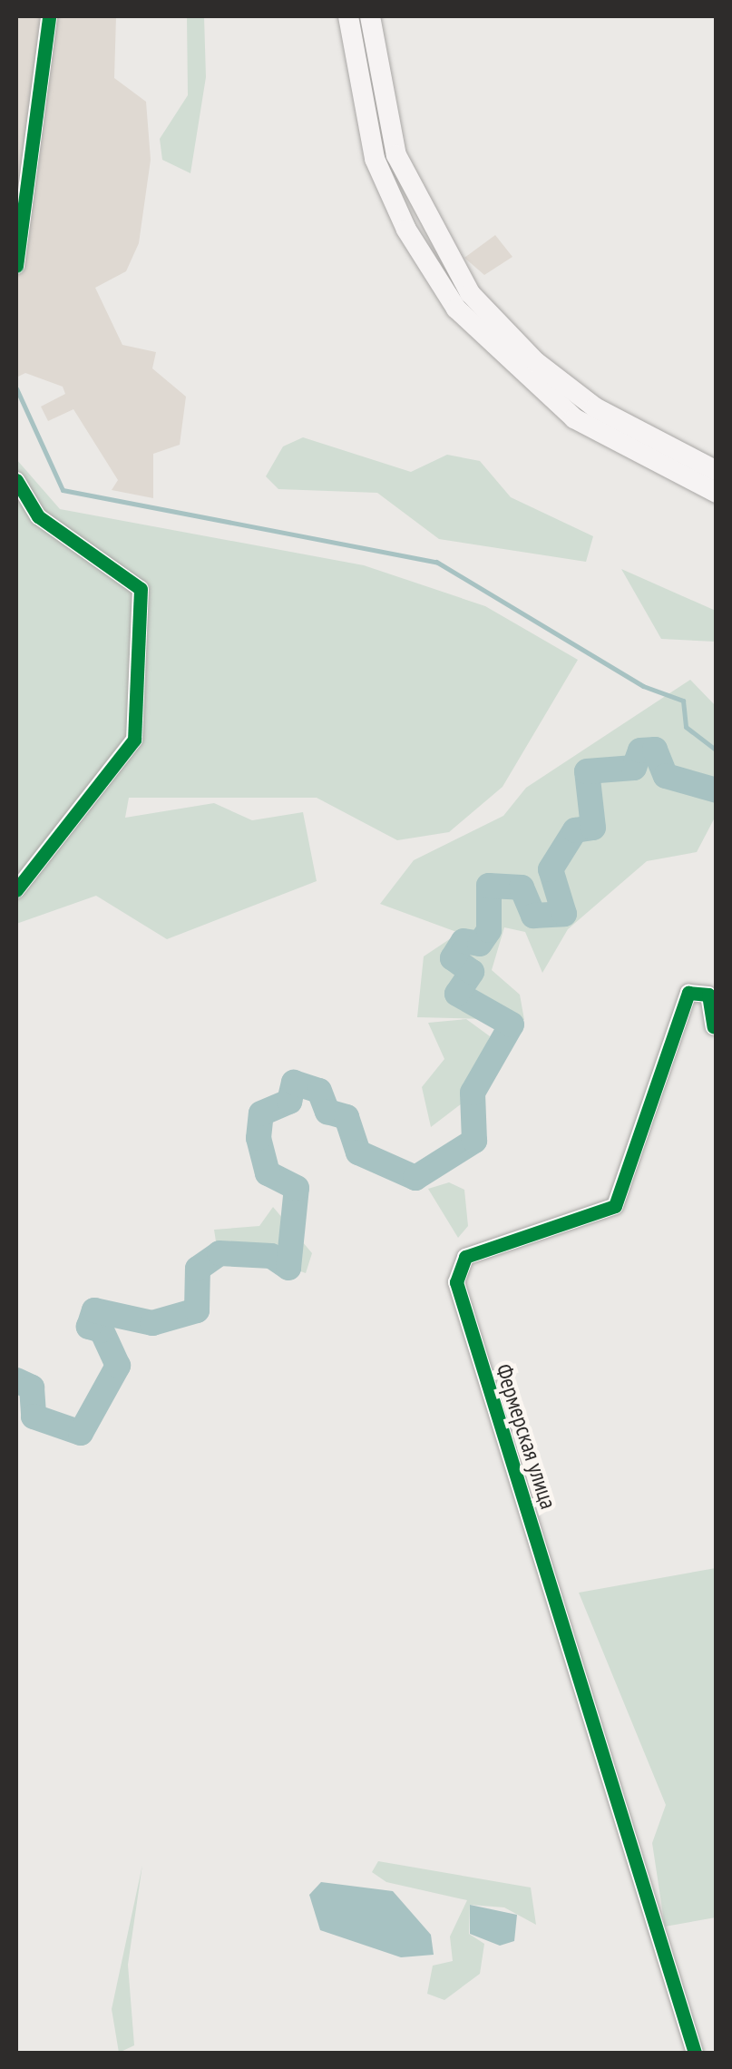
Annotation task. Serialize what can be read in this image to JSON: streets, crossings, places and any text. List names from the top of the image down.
{
  "streets": {
    "street": ["Фермерская улица"]
  }
}
